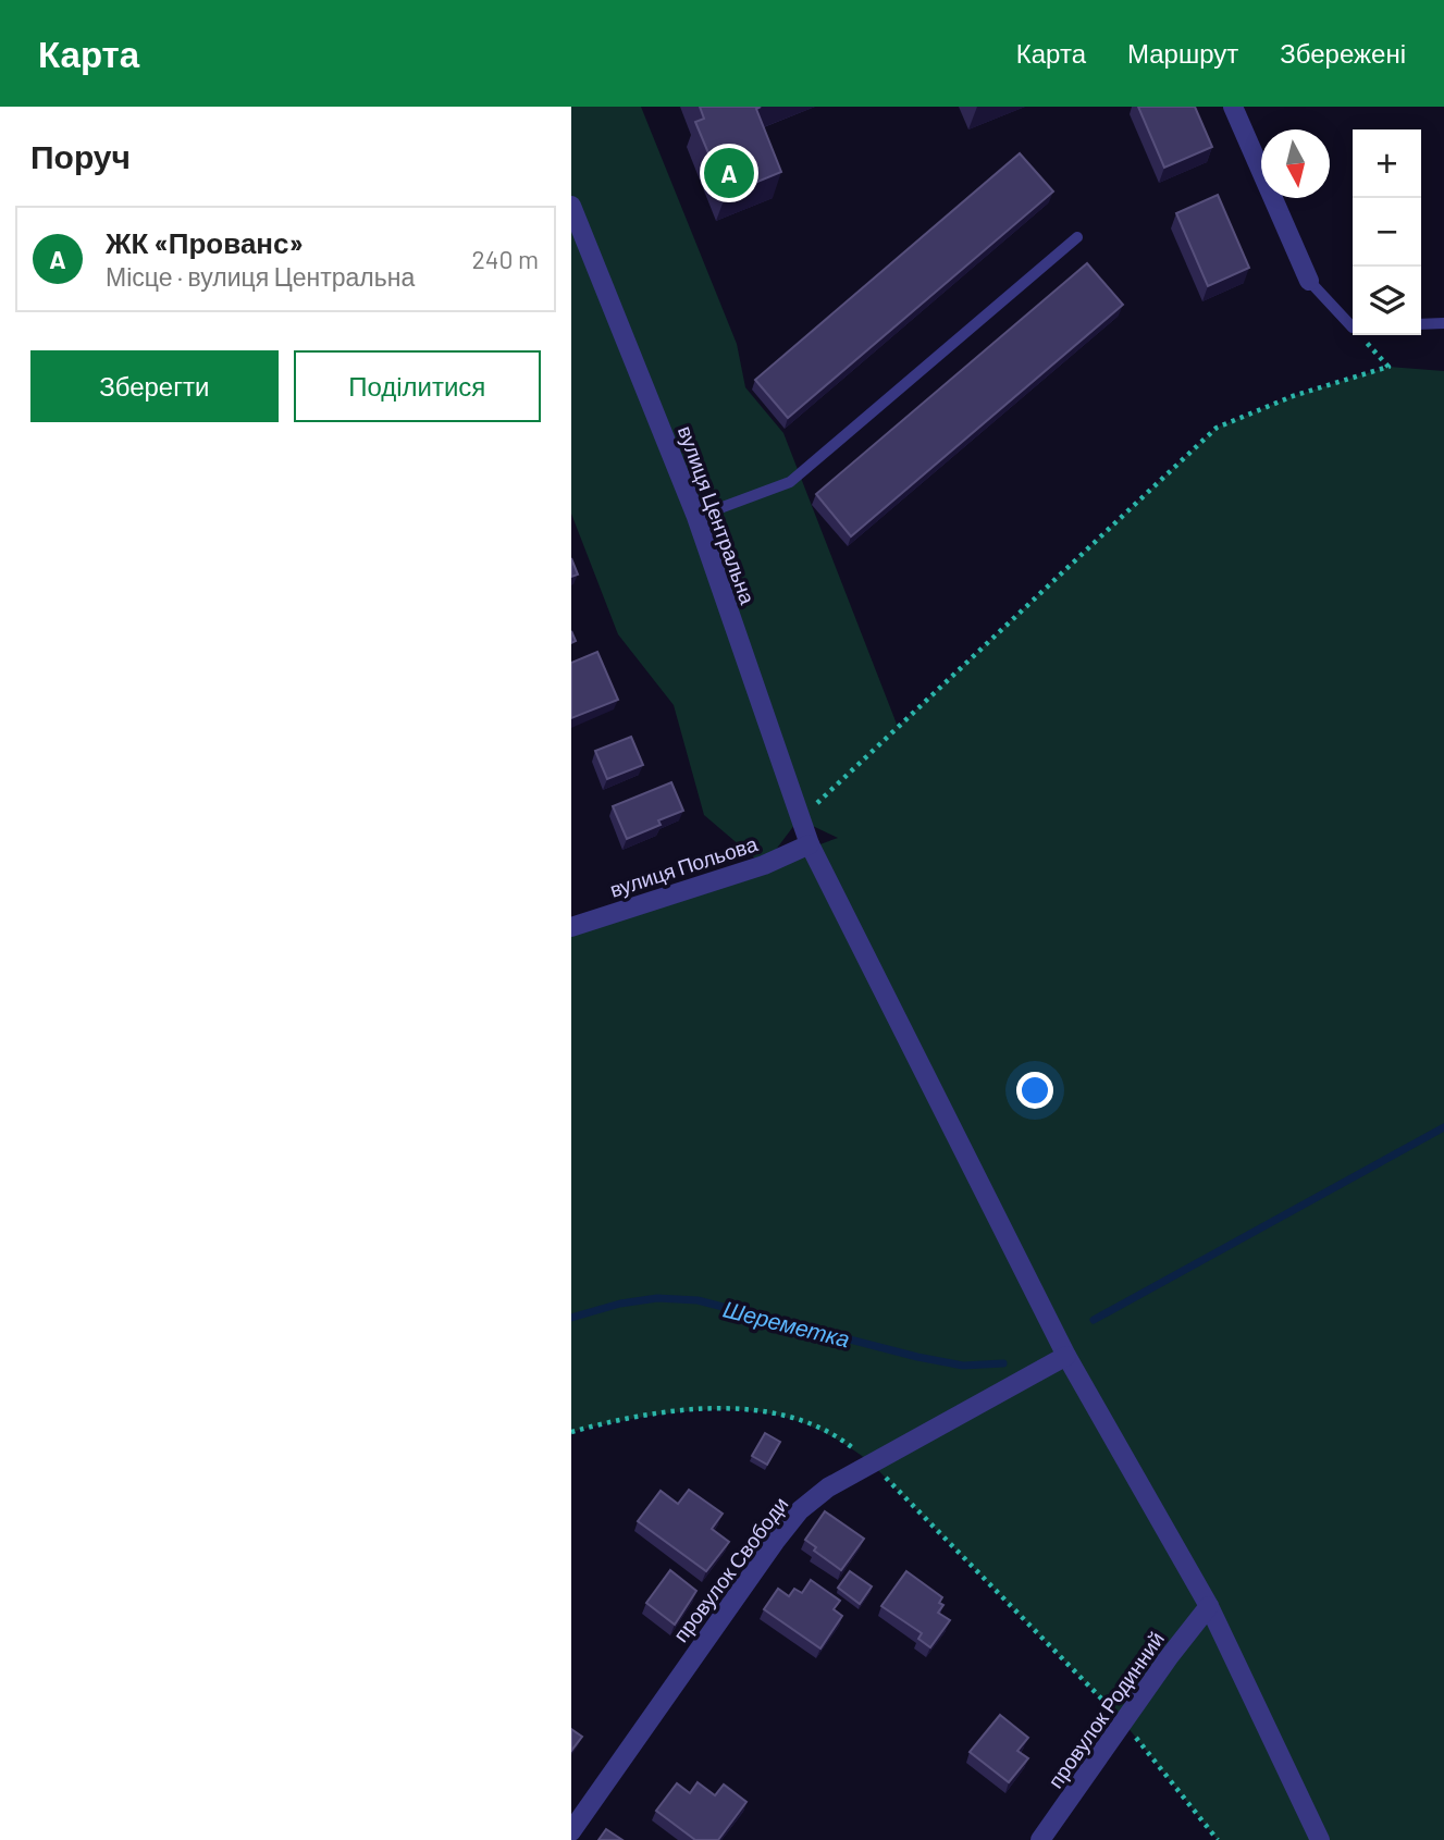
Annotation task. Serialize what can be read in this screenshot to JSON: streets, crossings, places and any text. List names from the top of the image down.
{
  "streets": {
    "street": [
      "вулиця Центральна",
      "вулиця Польова",
      "провулок Свободи",
      "провулок Родинний"
    ]
  },
  "crossings": [
    ["вулиця Центральна", "вулиця Польова"],
    ["вулиця Центральна", "провулок Свободи"],
    ["вулиця Центральна", "провулок Родинний"]
  ],
  "water": ["Шереметка"],
  "north": "bottom",
  "page": {
    "header": "Карта",
    "nav": ["Карта", "Маршрут", "Збережені"],
    "heading": "Поруч",
    "map_buttons": ["+", "−"],
    "pins": "A",
    "list": [
      {
        "mark": "A",
        "name": "ЖК «Прованс»",
        "note": "Місце · вулиця Центральна",
        "value": "240 m"
      }
    ],
    "buttons": ["Зберегти", "Поділитися"]
  }
}
